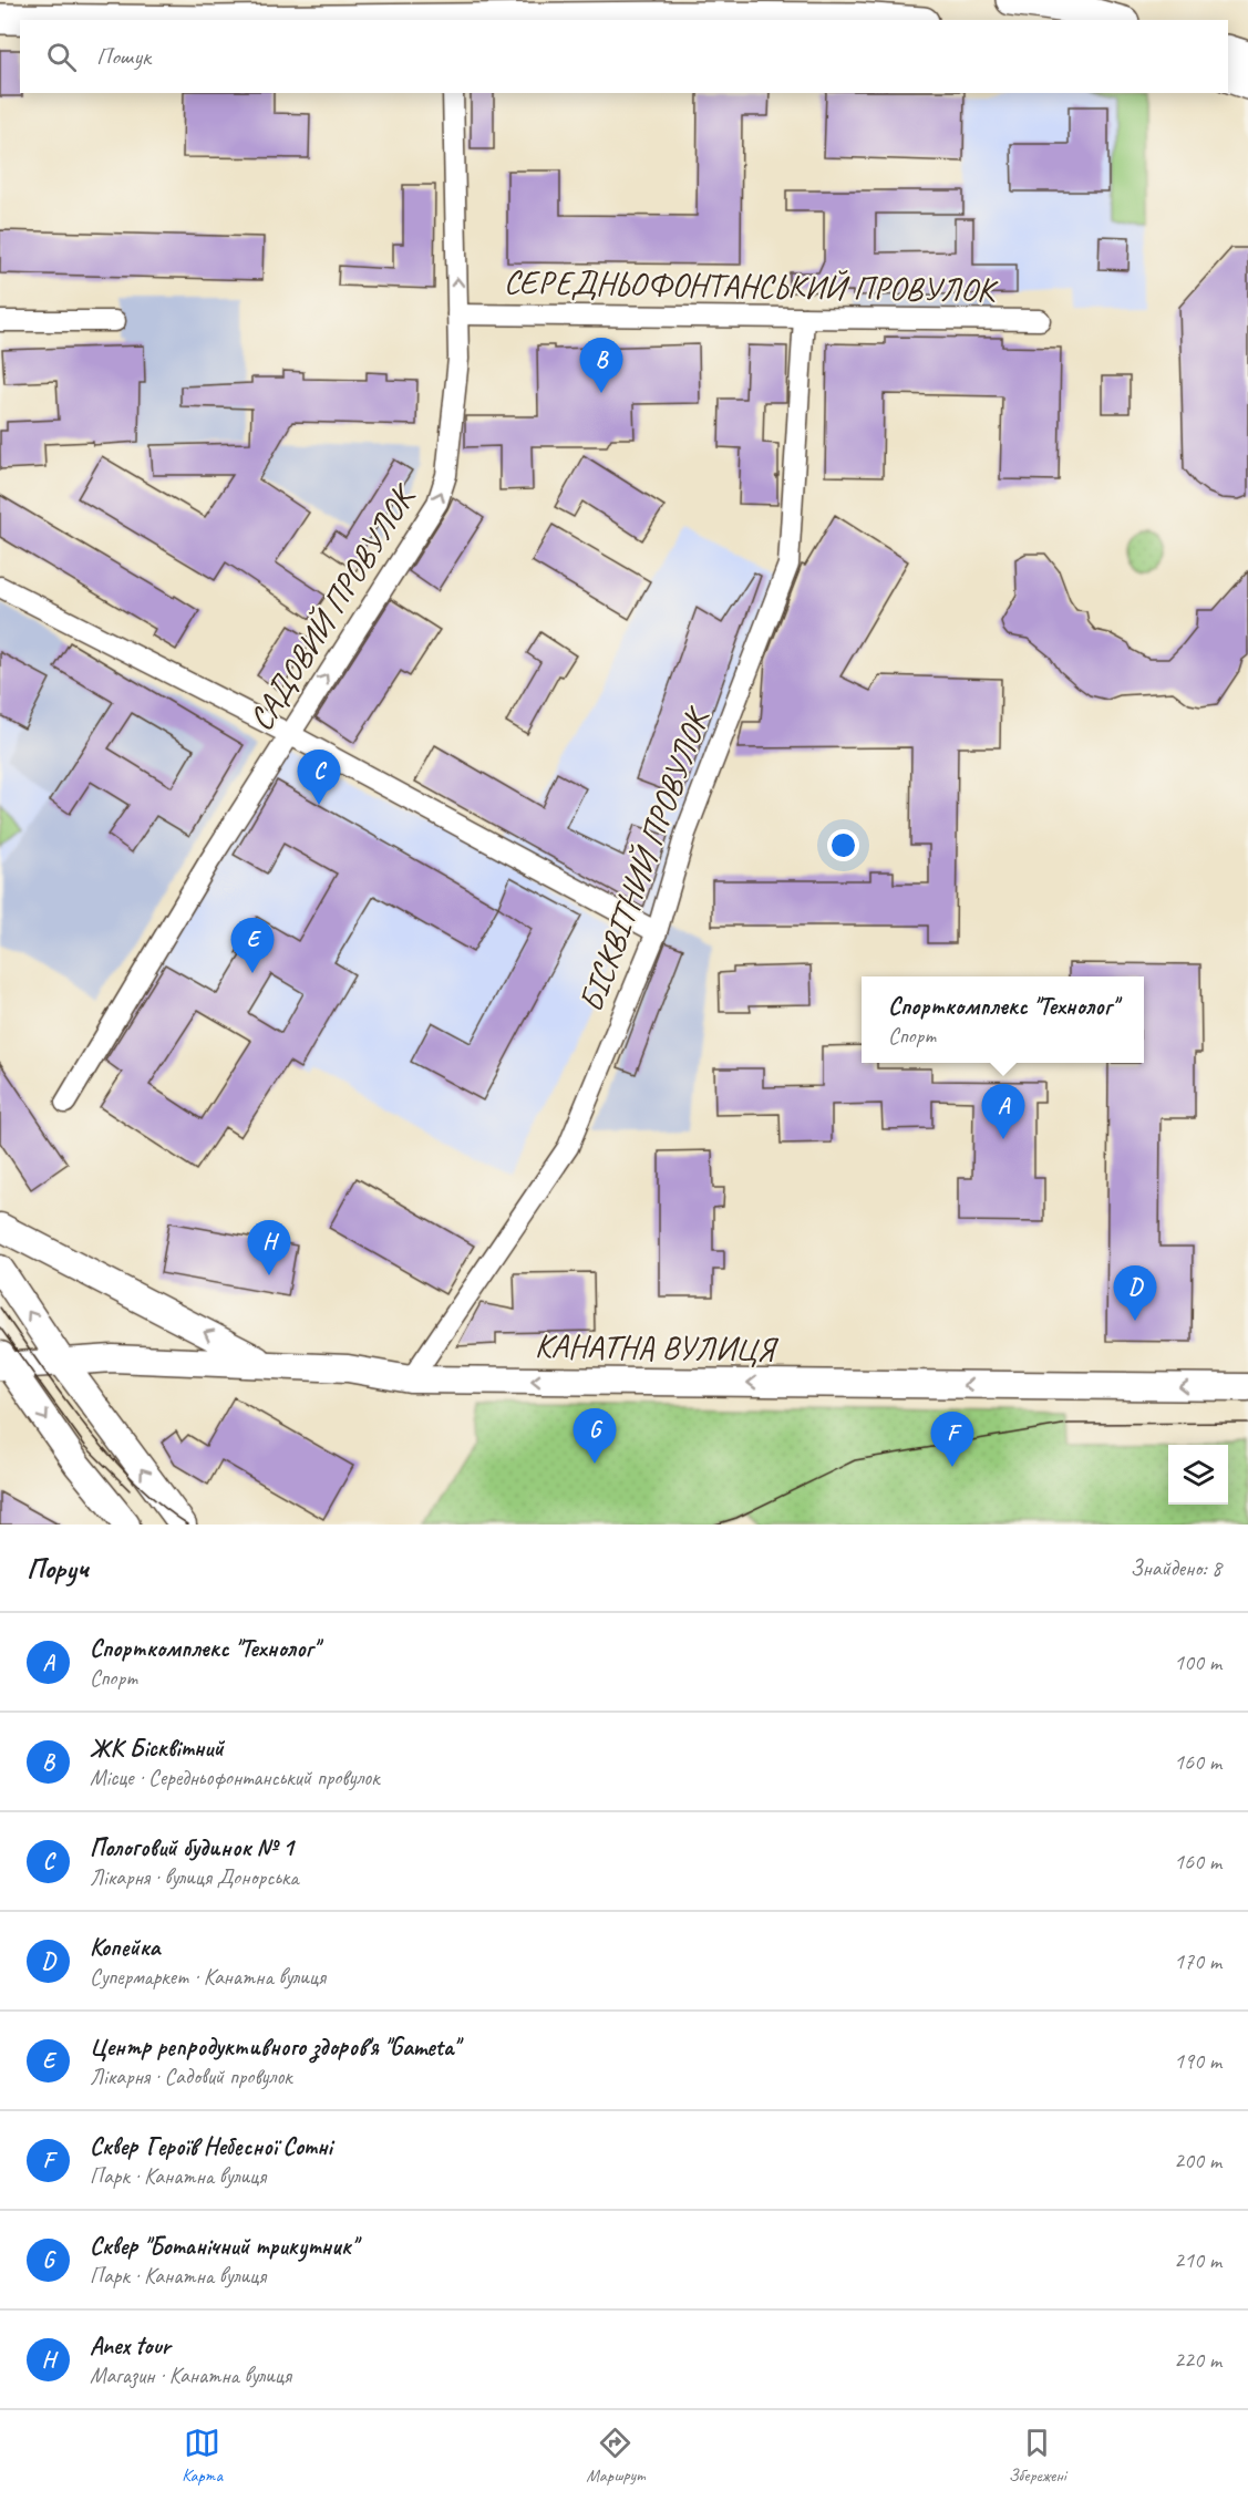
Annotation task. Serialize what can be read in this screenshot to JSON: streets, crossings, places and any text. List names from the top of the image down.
{
  "streets": {
    "main road": ["КАНАТНА ВУЛИЦЯ"],
    "street": ["СЕРЕДНЬОФОНТАНСЬКИЙ ПРОВУЛОК", "САДОВИЙ ПРОВУЛОК", "БІСКВІТНИЙ ПРОВУЛОК"]
  },
  "crossings": [
    ["СЕРЕДНЬОФОНТАНСЬКИЙ ПРОВУЛОК", "САДОВИЙ ПРОВУЛОК"],
    ["СЕРЕДНЬОФОНТАНСЬКИЙ ПРОВУЛОК", "БІСКВІТНИЙ ПРОВУЛОК"],
    ["БІСКВІТНИЙ ПРОВУЛОК", "КАНАТНА ВУЛИЦЯ"]
  ],
  "one_way": ["САДОВИЙ ПРОВУЛОК", "КАНАТНА ВУЛИЦЯ"],
  "page": {
    "search": "Пошук",
    "pins": [
      "B",
      "C",
      "E",
      "A",
      "H",
      "D",
      "G",
      "F"
    ],
    "popup": ["Спорткомплекс \"Технолог\"", "Спорт"],
    "heading": ["Поруч", "Знайдено: 8"],
    "list": [
      {
        "mark": "A",
        "name": "Спорткомплекс \"Технолог\"",
        "note": "Спорт",
        "value": "100 m"
      },
      {
        "mark": "B",
        "name": "ЖК Бісквітний",
        "note": "Місце · Середньофонтанський провулок",
        "value": "160 m"
      },
      {
        "mark": "C",
        "name": "Пологовий будинок № 1",
        "note": "Лікарня · вулиця Донорська",
        "value": "160 m"
      },
      {
        "mark": "D",
        "name": "Копейка",
        "note": "Супермаркет · Канатна вулиця",
        "value": "170 m"
      },
      {
        "mark": "E",
        "name": "Центр репродуктивного здоров'я \"Gameta\"",
        "note": "Лікарня · Садовий провулок",
        "value": "190 m"
      },
      {
        "mark": "F",
        "name": "Сквер Героїв Небесної Сотні",
        "note": "Парк · Канатна вулиця",
        "value": "200 m"
      },
      {
        "mark": "G",
        "name": "Сквер \"Ботанічний трикутник\"",
        "note": "Парк · Канатна вулиця",
        "value": "210 m"
      },
      {
        "mark": "H",
        "name": "Anex tour",
        "note": "Магазин · Канатна вулиця",
        "value": "220 m"
      }
    ],
    "nav": ["Карта", "Маршрут", "Збережені"]
  }
}
